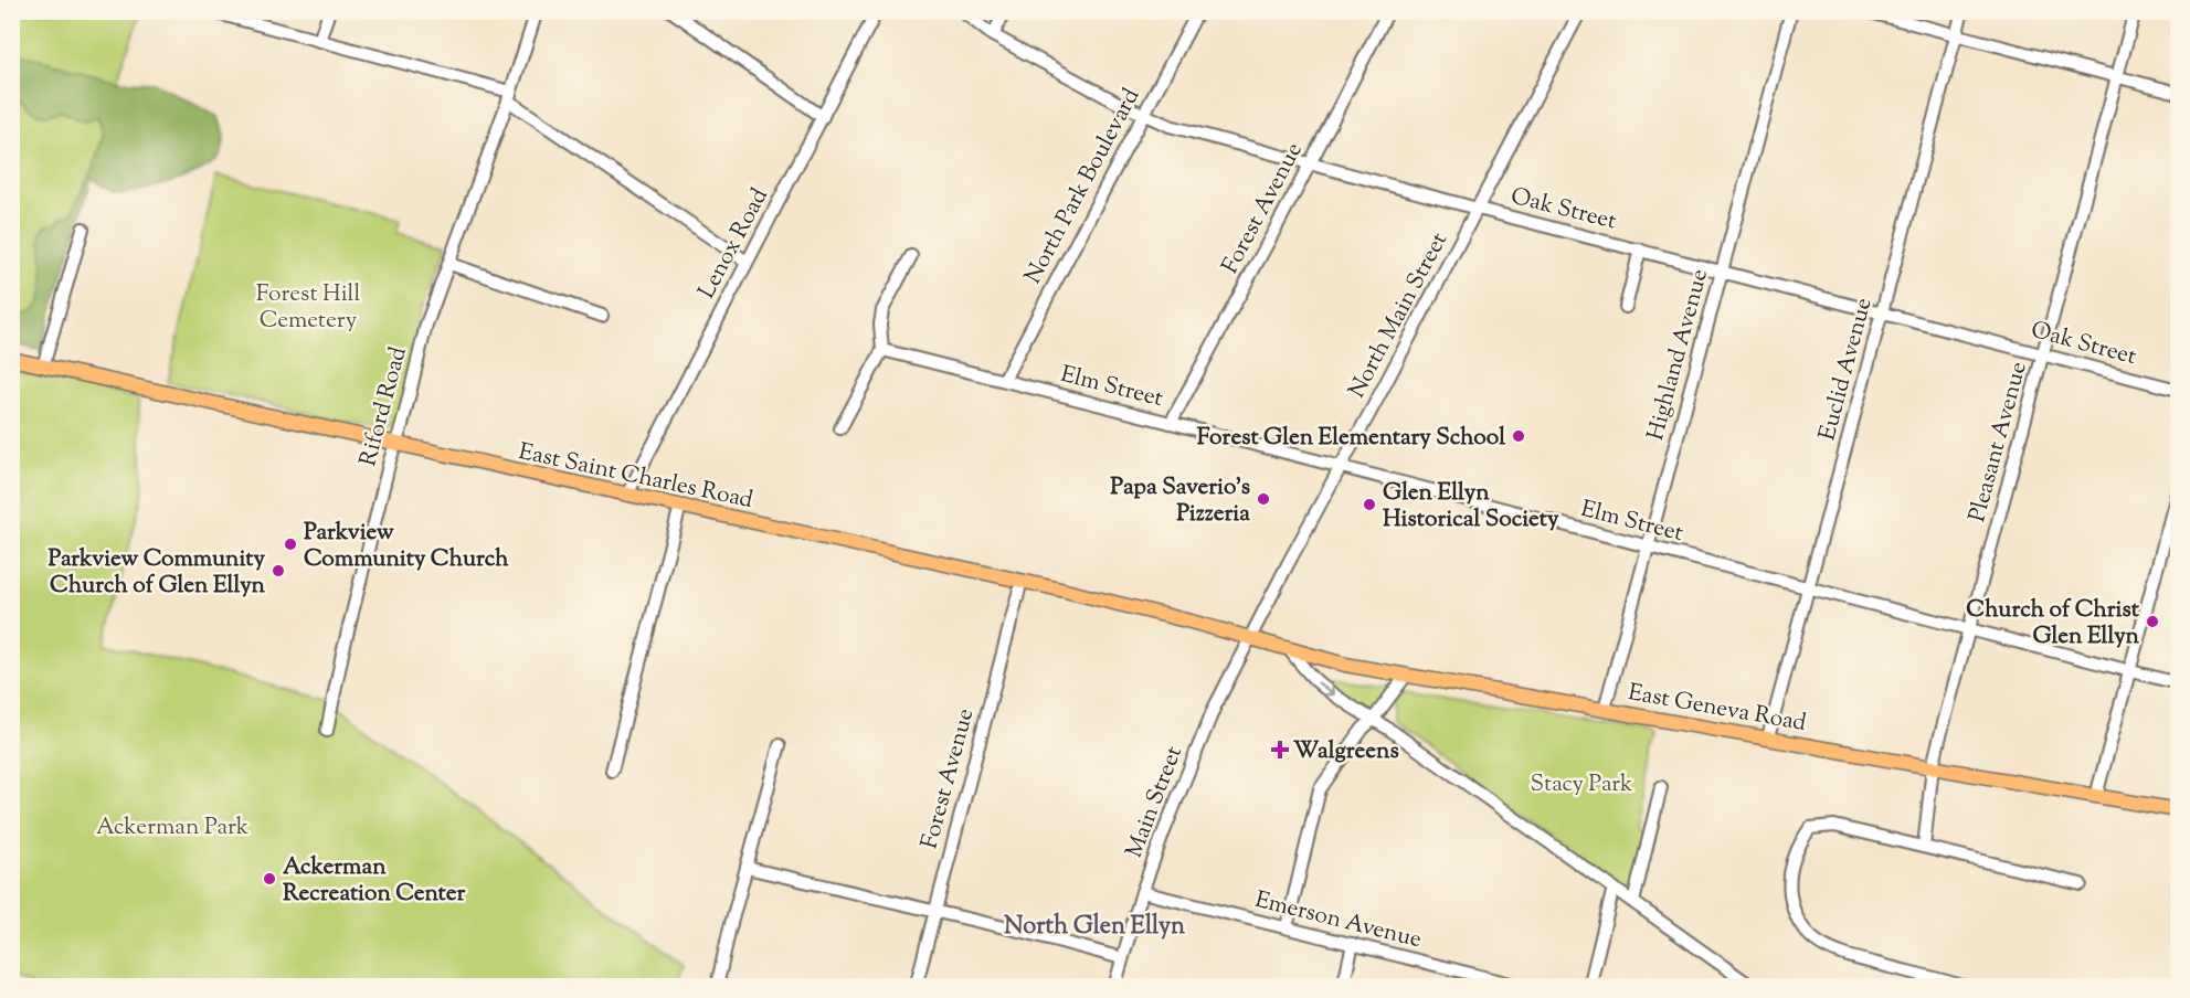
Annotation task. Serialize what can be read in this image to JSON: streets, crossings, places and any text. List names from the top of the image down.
{
  "streets": {
    "main road": ["East Saint Charles Road", "East Geneva Road"],
    "street": [
      "North Park Boulevard",
      "Forest Avenue",
      "Oak Street",
      "Lenox Road",
      "North Main Street",
      "Highland Avenue",
      "Euclid Avenue",
      "Elm Street",
      "Riford Road",
      "Pleasant Avenue",
      "Main Street",
      "Emerson Avenue"
    ]
  },
  "crossings": [
    ["North Park Boulevard", "Oak Street"],
    ["North Park Boulevard", "Elm Street"],
    ["Forest Avenue", "Oak Street"],
    ["Forest Avenue", "Elm Street"],
    ["Forest Avenue", "East Saint Charles Road"],
    ["Oak Street", "North Main Street"],
    ["Oak Street", "Highland Avenue"],
    ["Oak Street", "Euclid Avenue"],
    ["Oak Street", "Pleasant Avenue"],
    ["Lenox Road", "East Saint Charles Road"],
    ["North Main Street", "Elm Street"],
    ["North Main Street", "East Saint Charles Road"],
    ["North Main Street", "East Geneva Road"],
    ["North Main Street", "Main Street"],
    ["Highland Avenue", "Elm Street"],
    ["Highland Avenue", "East Geneva Road"],
    ["Euclid Avenue", "Elm Street"],
    ["Euclid Avenue", "East Geneva Road"],
    ["Elm Street", "Pleasant Avenue"],
    ["Riford Road", "East Saint Charles Road"],
    ["Pleasant Avenue", "East Geneva Road"],
    ["East Saint Charles Road", "East Geneva Road"],
    ["East Saint Charles Road", "Main Street"],
    ["East Geneva Road", "Main Street"],
    ["Main Street", "Emerson Avenue"]
  ],
  "districts": ["North Glen Ellyn"],
  "parks": ["Forest Hill Cemetery", "Stacy Park", "Ackerman Park"],
  "places": {
    "other": [
      "Forest Glen Elementary School",
      "Papa Saverio's Pizzeria",
      "Glen Ellyn Historical Society",
      "Parkview Community Church",
      "Parkview Community Church of Glen Ellyn",
      "Church of Christ Glen Ellyn",
      "Ackerman Recreation Center"
    ],
    "health": ["Walgreens"]
  }
}
